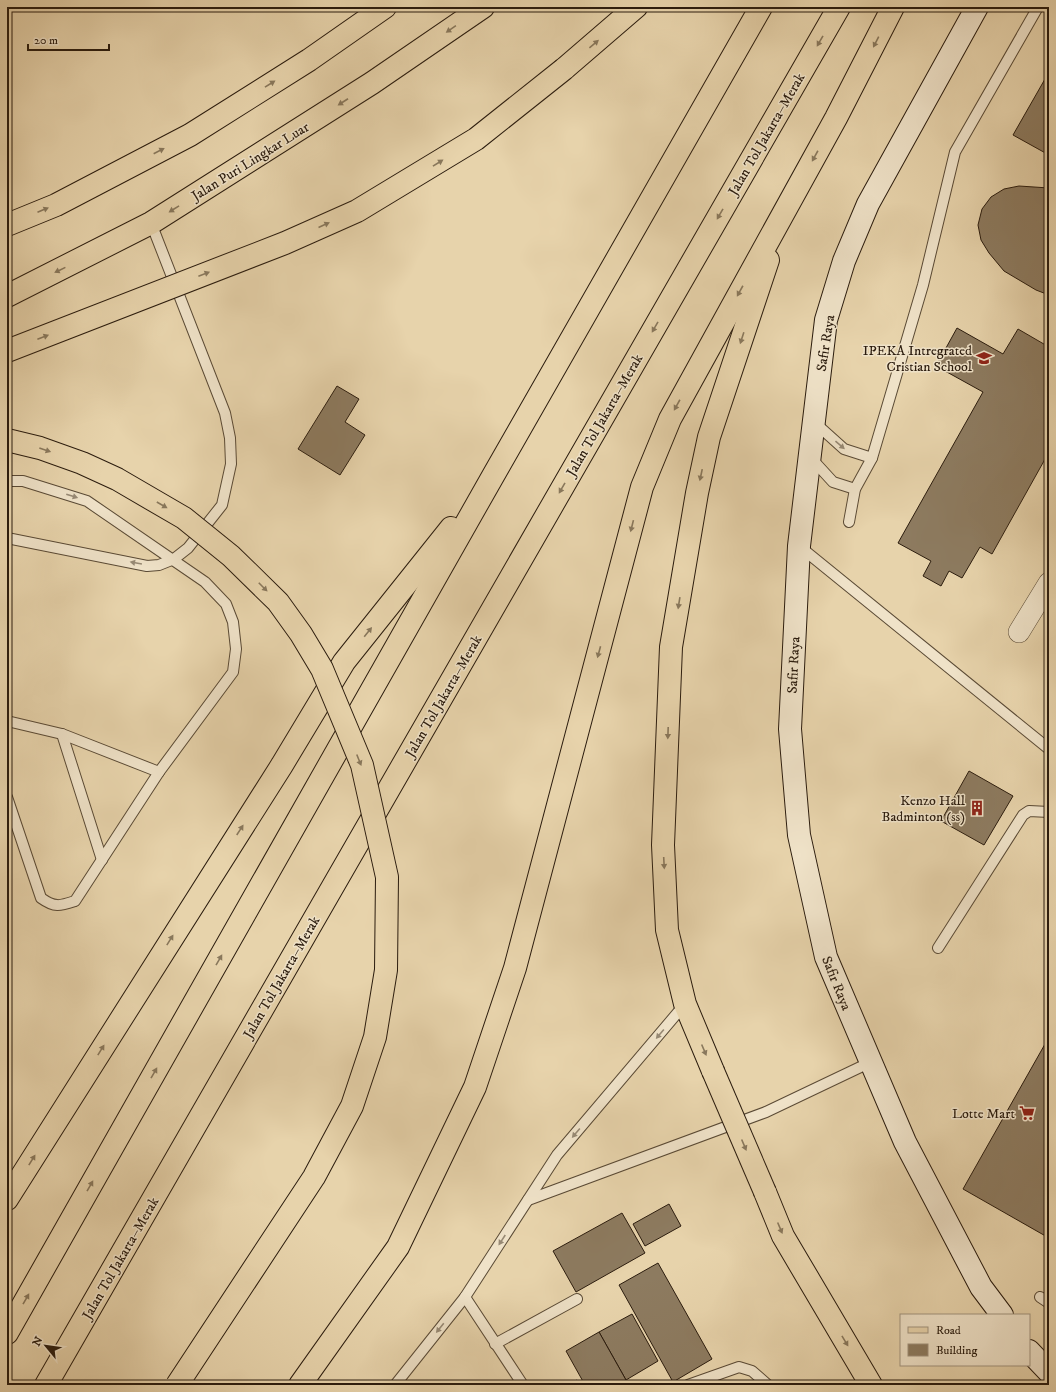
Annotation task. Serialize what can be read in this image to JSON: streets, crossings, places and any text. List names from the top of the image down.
{
  "streets": {
    "main road": ["Jalan Tol Jakarta–Merak", "Jalan Puri Lingkar Luar"],
    "street": ["Safir Raya"]
  },
  "places": {
    "school or university": ["IPEKA Intregrated Cristian School"],
    "building": ["Kenzo Hall Badminton (ss)"],
    "supermarket": ["Lotte Mart"]
  },
  "legend": ["Road", "Building"],
  "scale_bar": "20 m",
  "north": "top left"
}
